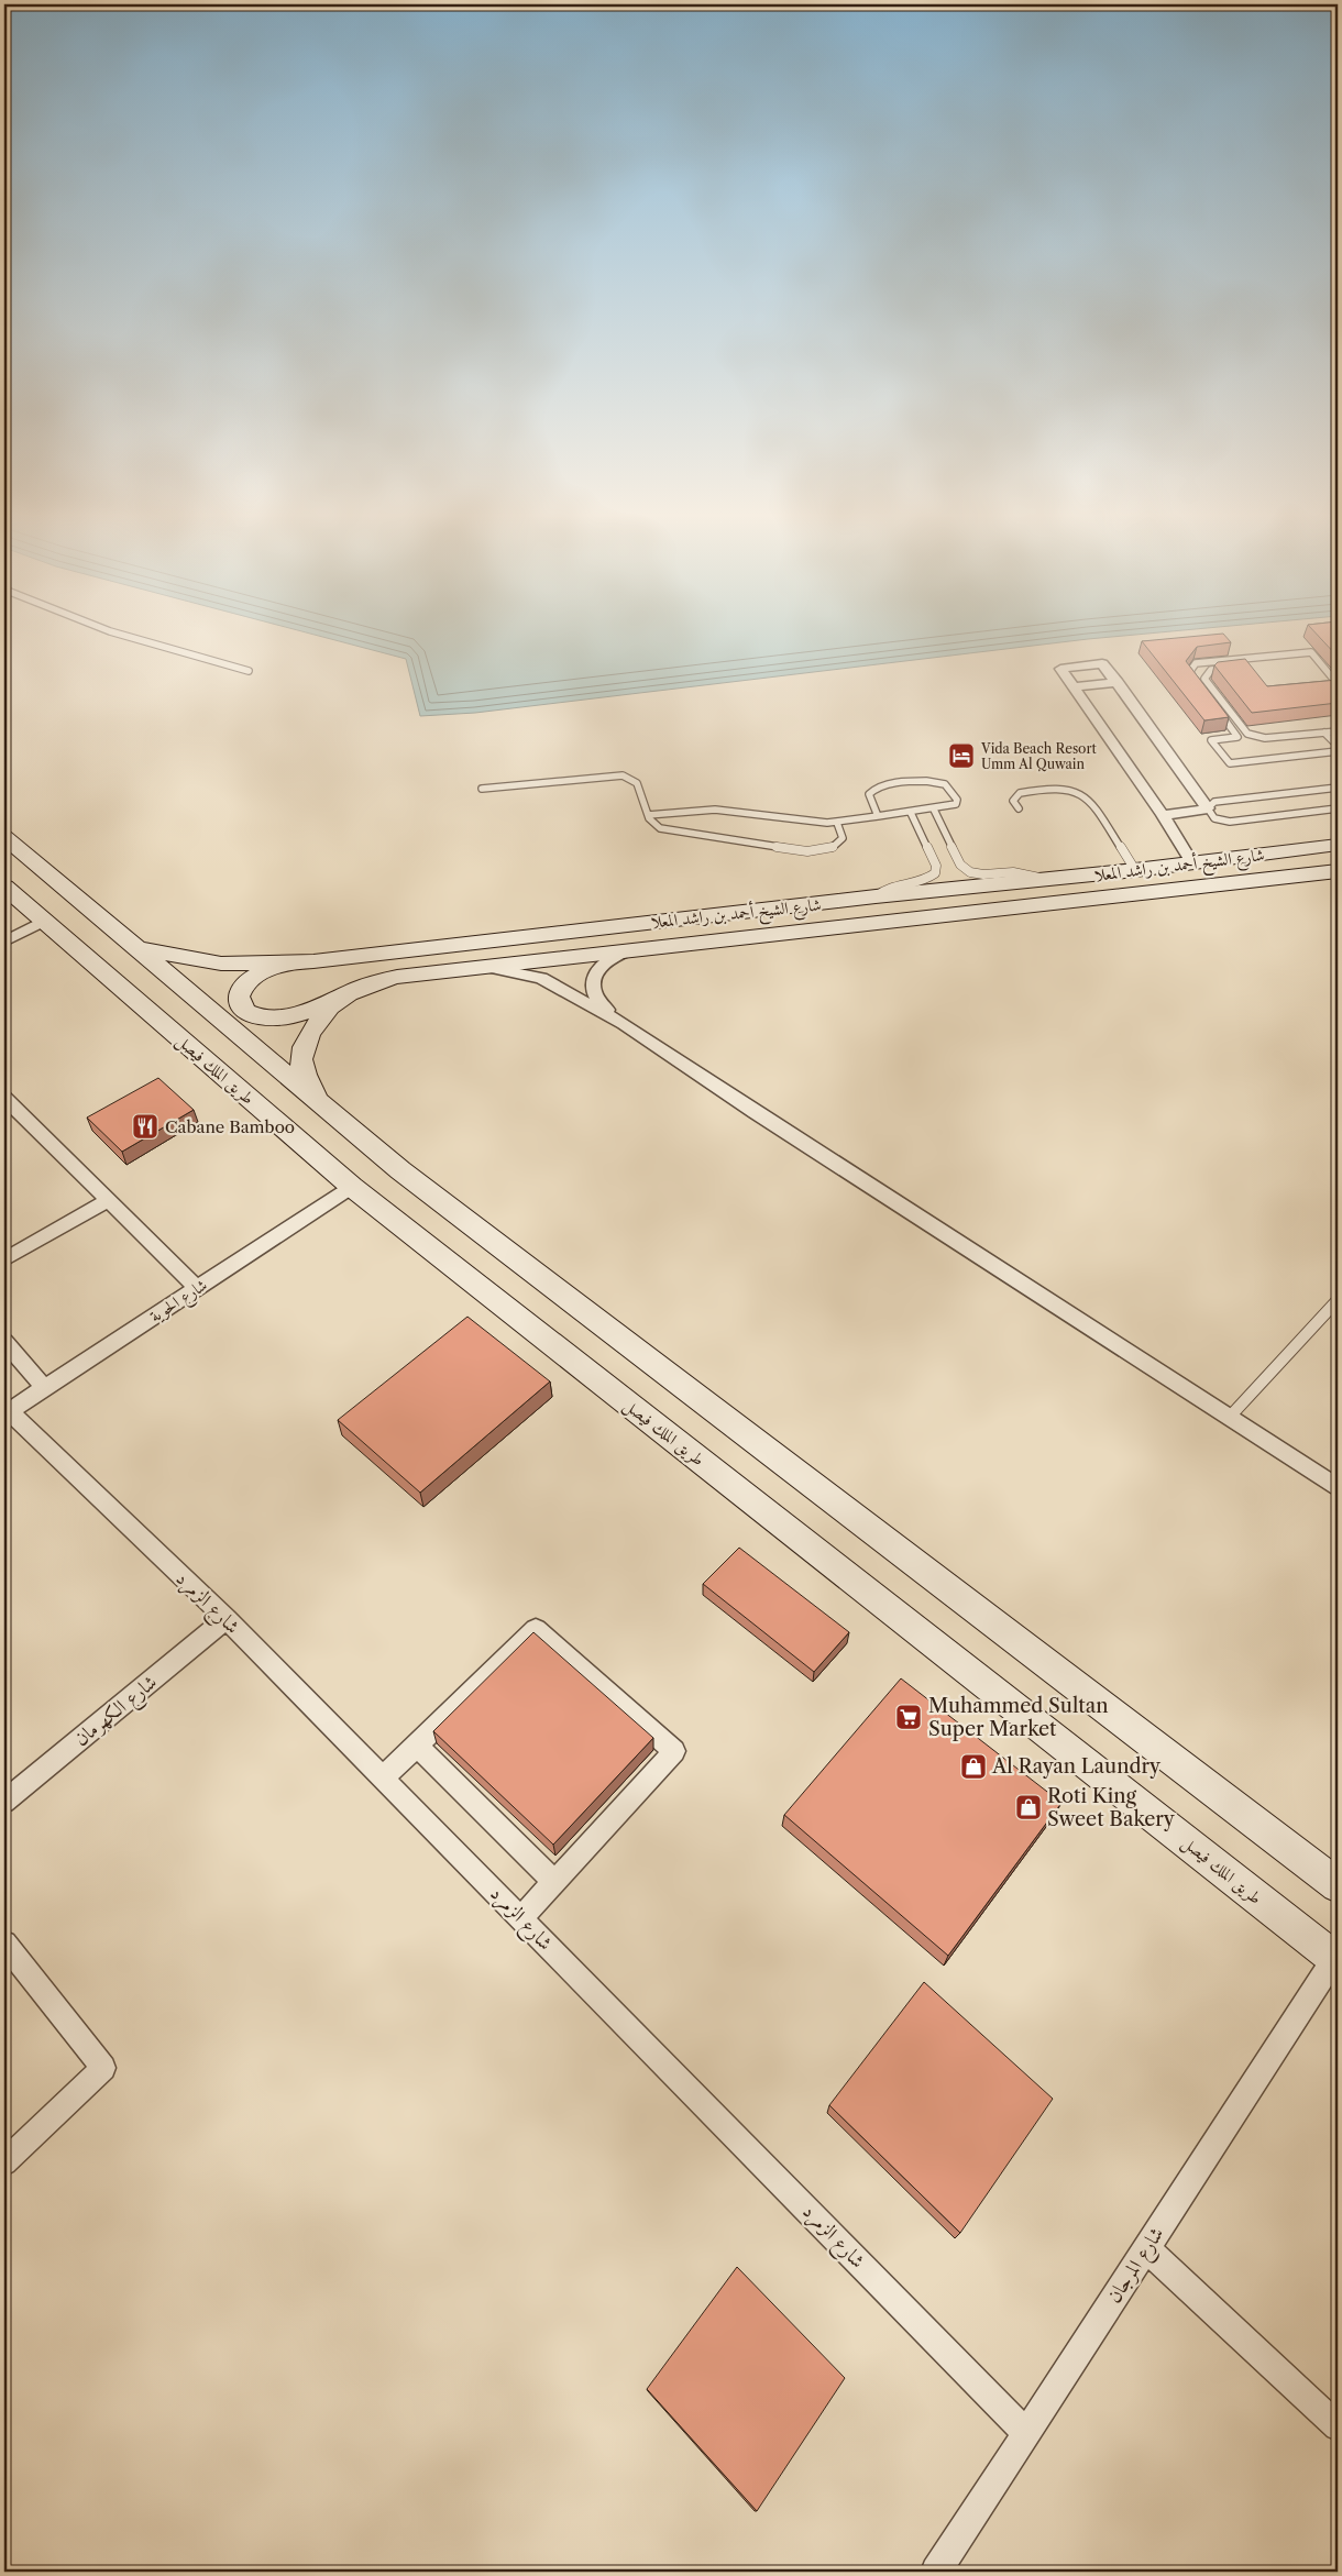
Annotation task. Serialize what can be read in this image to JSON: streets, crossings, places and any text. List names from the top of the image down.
{
  "streets": {
    "main road": ["شارع الشيخ أحمد بن راشد المعلا", "طريق الملك فيصل"],
    "street": [
      "شارع الحوية",
      "شارع الزمرد",
      "شارع الكهرمان",
      "شارع المرجان"
    ]
  },
  "crossings": [
    ["طريق الملك فيصل", "شارع الحوية"],
    ["طريق الملك فيصل", "شارع المرجان"],
    ["شارع الحوية", "شارع الزمرد"],
    ["شارع الزمرد", "شارع الكهرمان"],
    ["شارع الزمرد", "شارع المرجان"]
  ],
  "places": {
    "hotel": ["Vida Beach Resort Umm Al Quwain"],
    "restaurant": ["Cabane Bamboo"],
    "supermarket": ["Muhammed Sultan Super Market"],
    "shop": ["Al Rayan Laundry", "Roti King Sweet Bakery"]
  }
}
